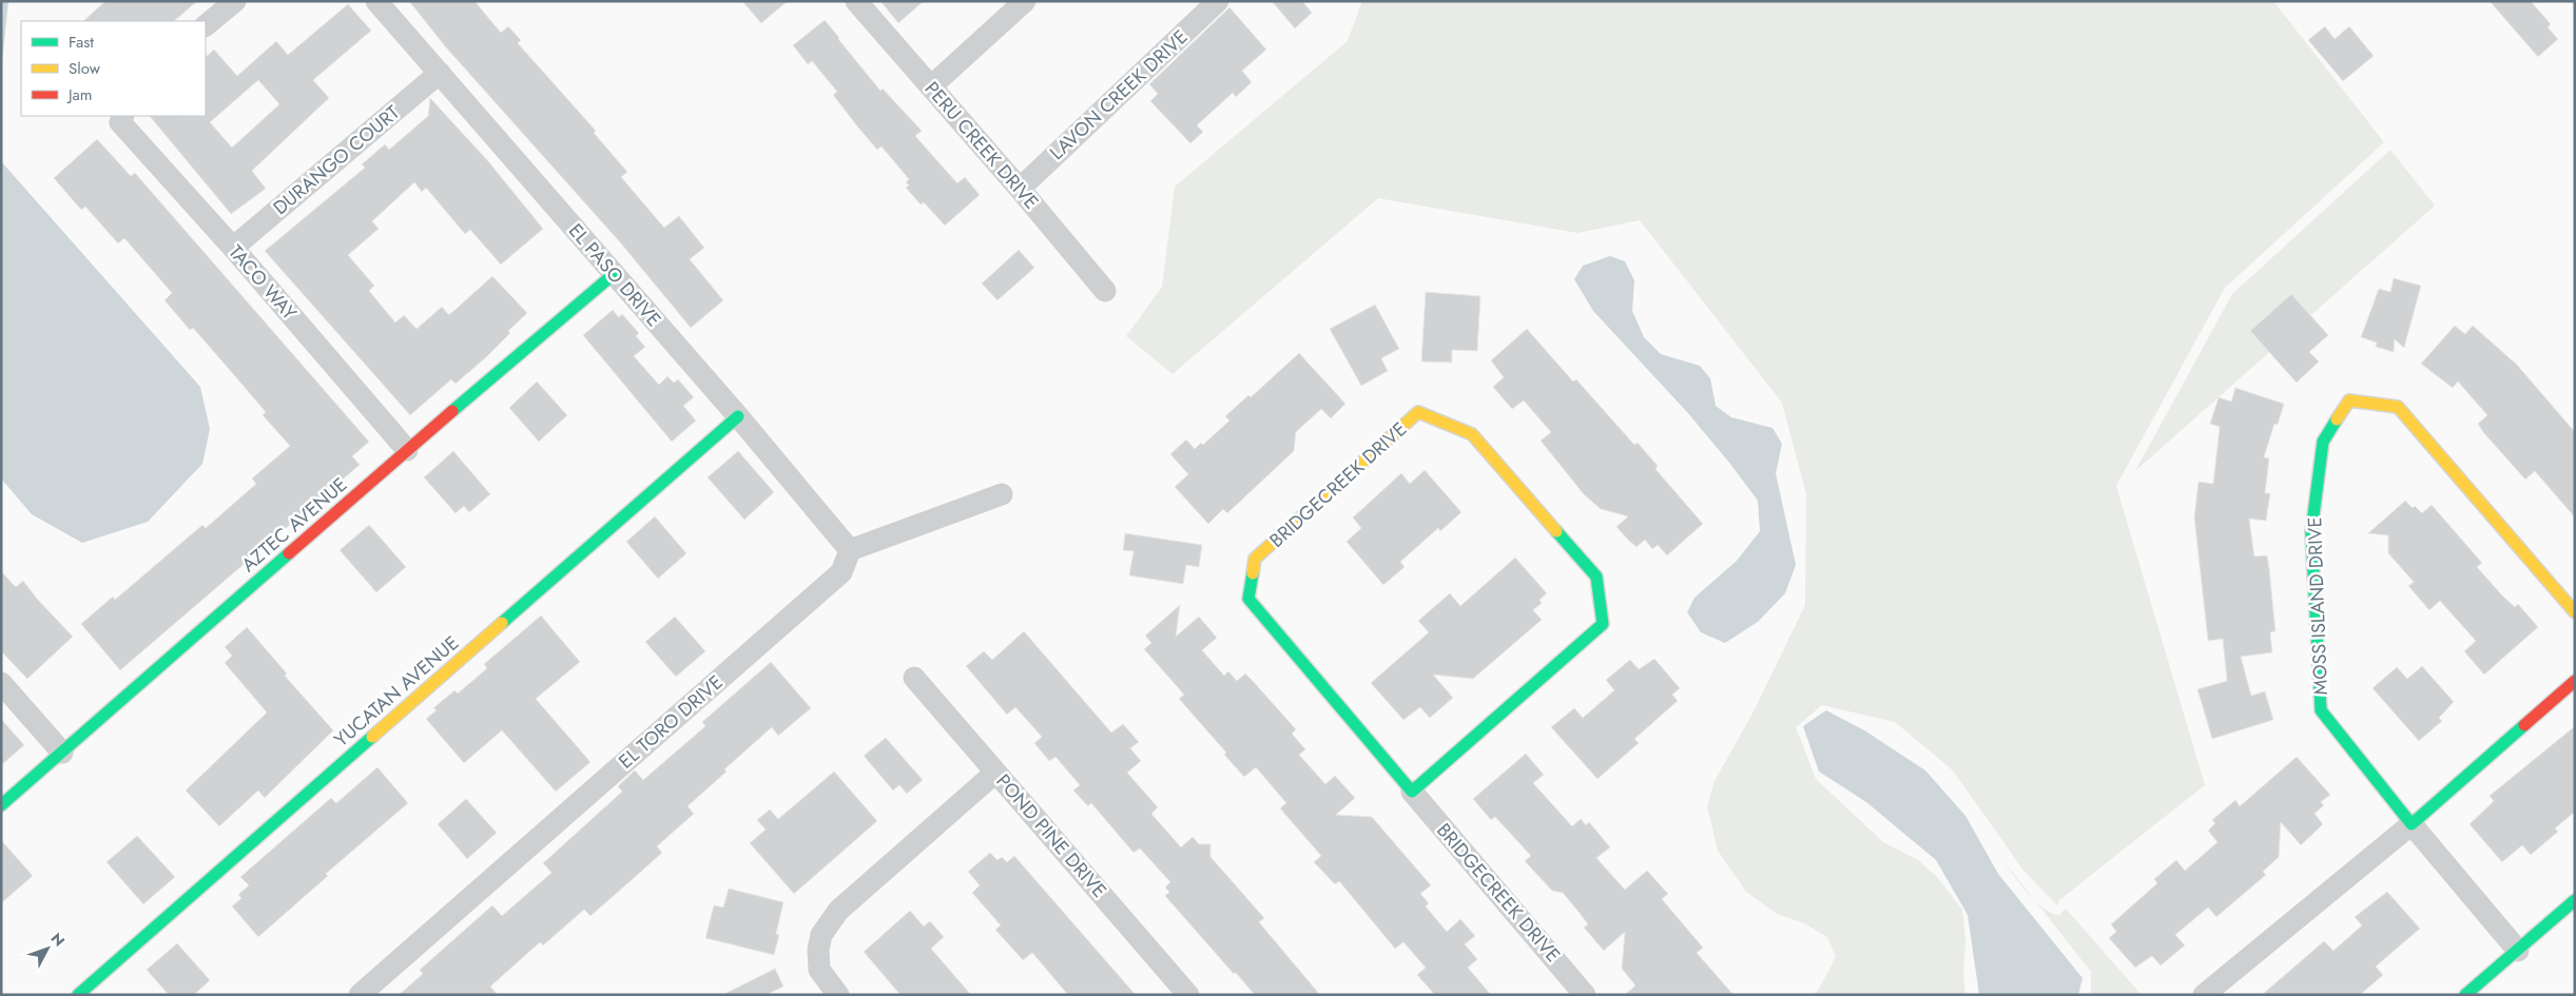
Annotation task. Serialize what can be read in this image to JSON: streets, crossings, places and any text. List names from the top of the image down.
{
  "streets": {
    "street": [
      "LAVON CREEK DRIVE",
      "PERU CREEK DRIVE",
      "DURANGO COURT",
      "EL PASO DRIVE",
      "TACO WAY",
      "BRIDGECREEK DRIVE",
      "AZTEC AVENUE",
      "MOSS ISLAND DRIVE",
      "YUCATAN AVENUE",
      "EL TORO DRIVE",
      "POND PINE DRIVE"
    ]
  },
  "crossings": [
    ["LAVON CREEK DRIVE", "PERU CREEK DRIVE"],
    ["DURANGO COURT", "EL PASO DRIVE"],
    ["DURANGO COURT", "TACO WAY"],
    ["EL PASO DRIVE", "AZTEC AVENUE"],
    ["EL PASO DRIVE", "YUCATAN AVENUE"],
    ["EL PASO DRIVE", "EL TORO DRIVE"],
    ["TACO WAY", "AZTEC AVENUE"]
  ],
  "legend": ["Fast", "Slow", "Jam"],
  "north": "top right"
}
